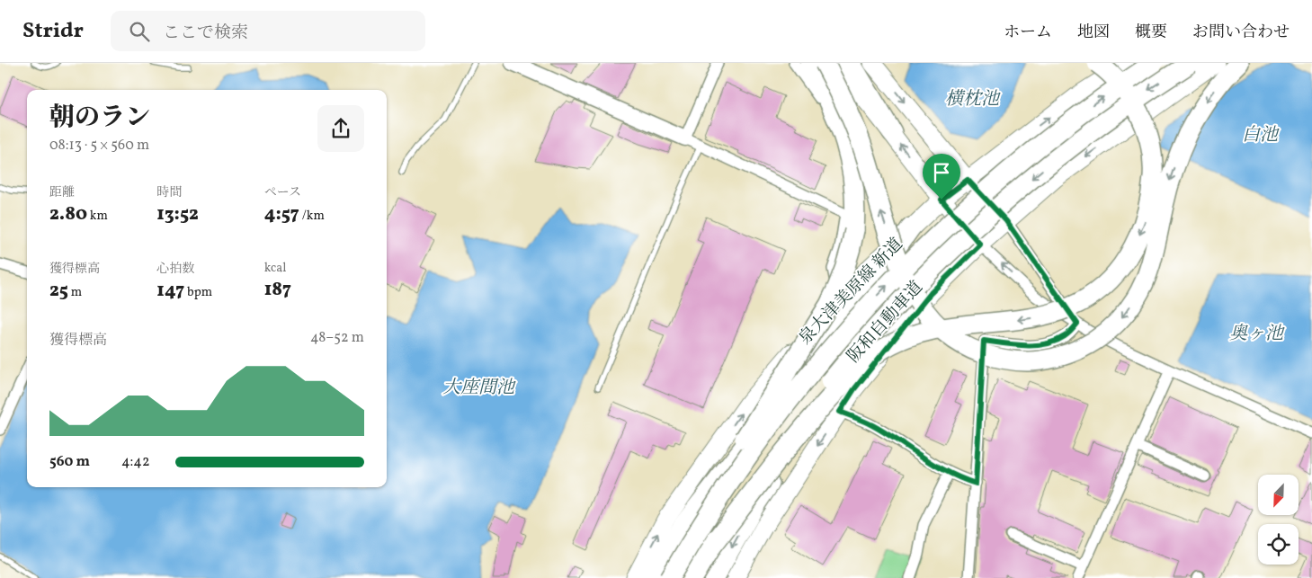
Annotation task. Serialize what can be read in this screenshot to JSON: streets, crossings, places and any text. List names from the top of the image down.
{
  "streets": {
    "highway": ["阪和自動車道"],
    "main road": ["泉大津美原線 新道"]
  },
  "water": [
    "横枕池",
    "白池",
    "奥ヶ池",
    "大座間池"
  ],
  "north": "bottom left",
  "page": {
    "header": "Stridr",
    "search": "ここで検索",
    "nav": [
      "ホーム",
      "地図",
      "概要",
      "お問い合わせ"
    ],
    "heading": ["朝のラン", "08:13 · 5 × 560 m"],
    "stats": [
      ["距離", "2.80 km"],
      ["時間", "13:52"],
      ["ペース", "4:57 /km"],
      ["獲得標高", "25 m"],
      ["心拍数", "147 bpm"],
      ["kcal", "187"]
    ],
    "chart": ["獲得標高", "48–52 m"],
    "list": [
      {
        "name": "560 m",
        "note": "4:42"
      }
    ]
  }
}
